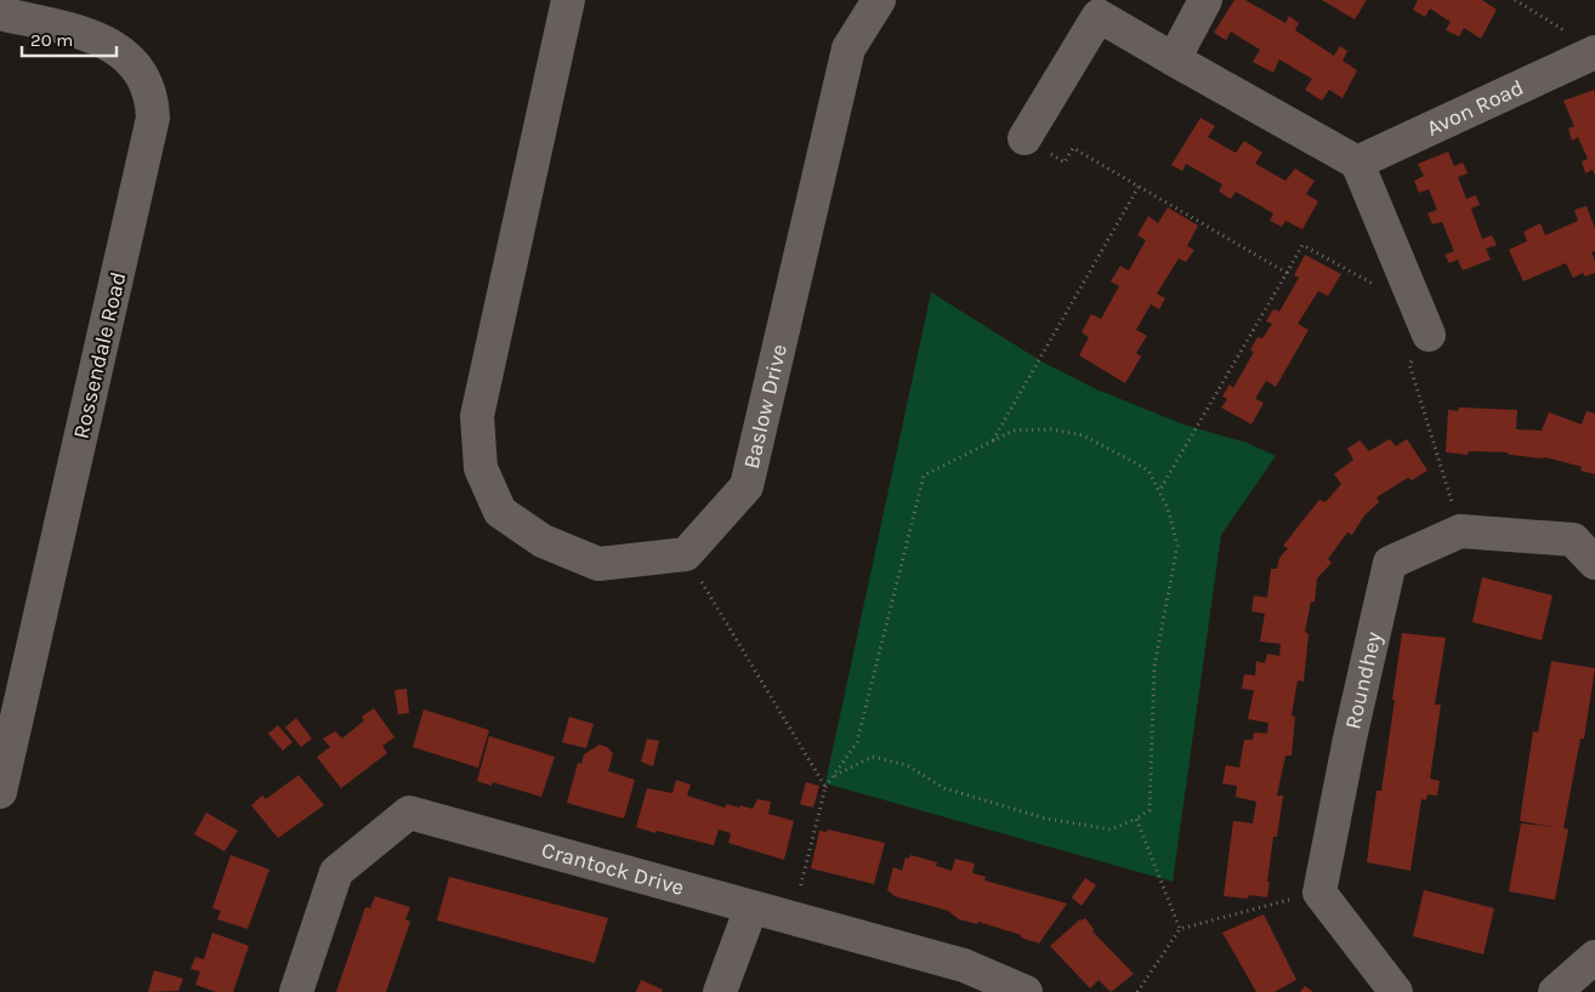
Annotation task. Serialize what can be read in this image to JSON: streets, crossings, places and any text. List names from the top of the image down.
{
  "streets": {
    "street": [
      "Avon Road",
      "Rossendale Road",
      "Baslow Drive",
      "Roundhey",
      "Crantock Drive"
    ]
  },
  "scale_bar": "20 m"
}
